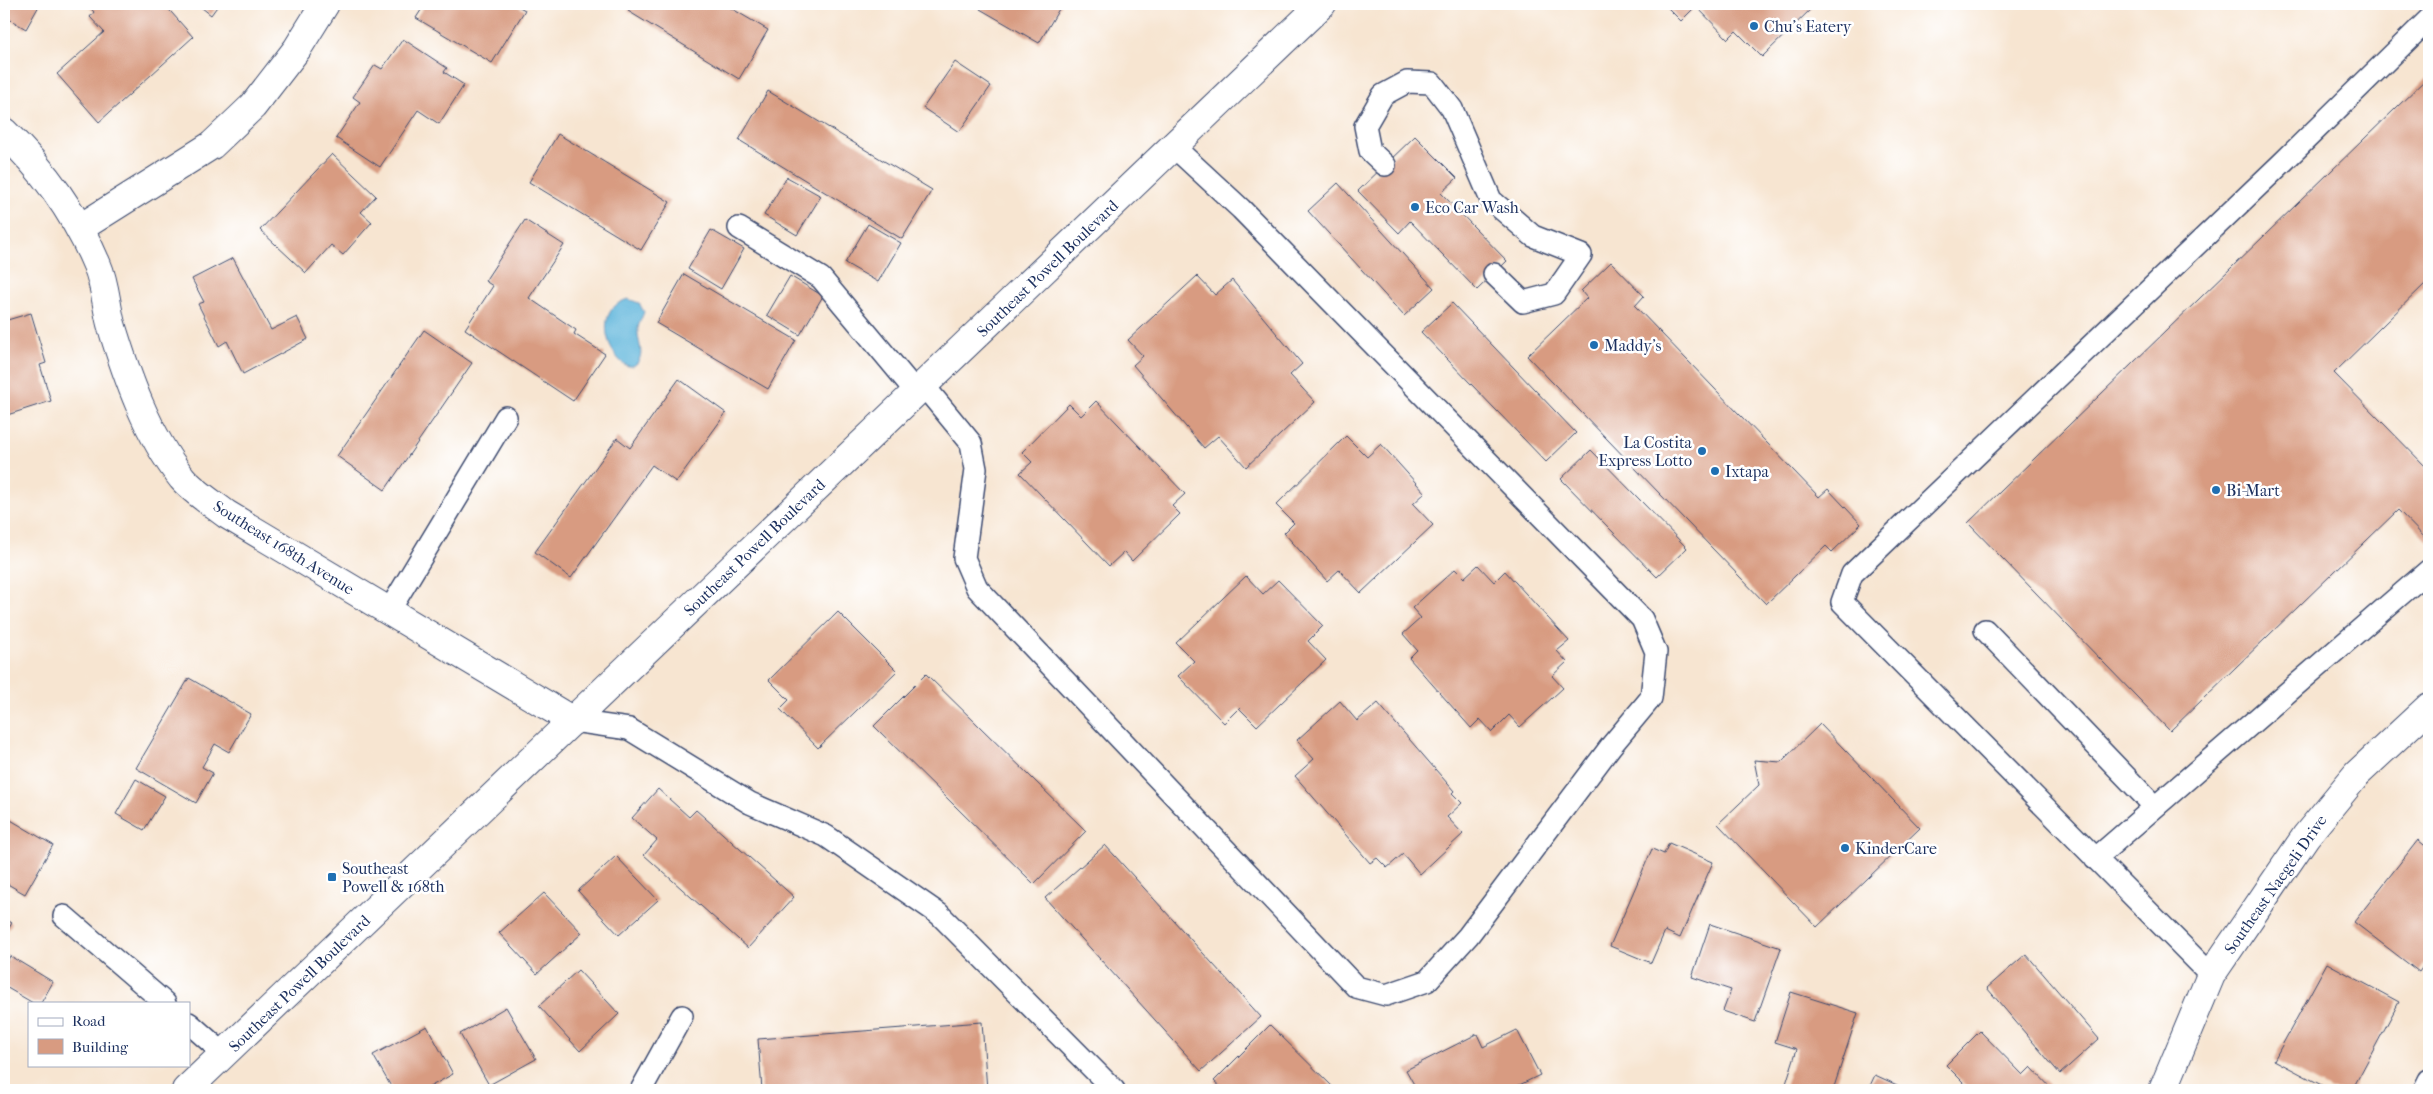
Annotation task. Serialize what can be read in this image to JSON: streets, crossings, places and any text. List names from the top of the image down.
{
  "streets": {
    "street": ["Southeast Powell Boulevard", "Southeast 168th Avenue", "Southeast Naegeli Drive"]
  },
  "crossings": [
    ["Southeast Powell Boulevard", "Southeast 168th Avenue"]
  ],
  "places": {
    "other": [
      "Chu's Eatery",
      "Eco Car Wash",
      "Maddy's",
      "La Costita Express Lotto",
      "Ixtapa",
      "Bi-Mart",
      "KinderCare"
    ],
    "transit": ["Southeast Powell & 168th"]
  },
  "legend": ["Road", "Building"]
}
